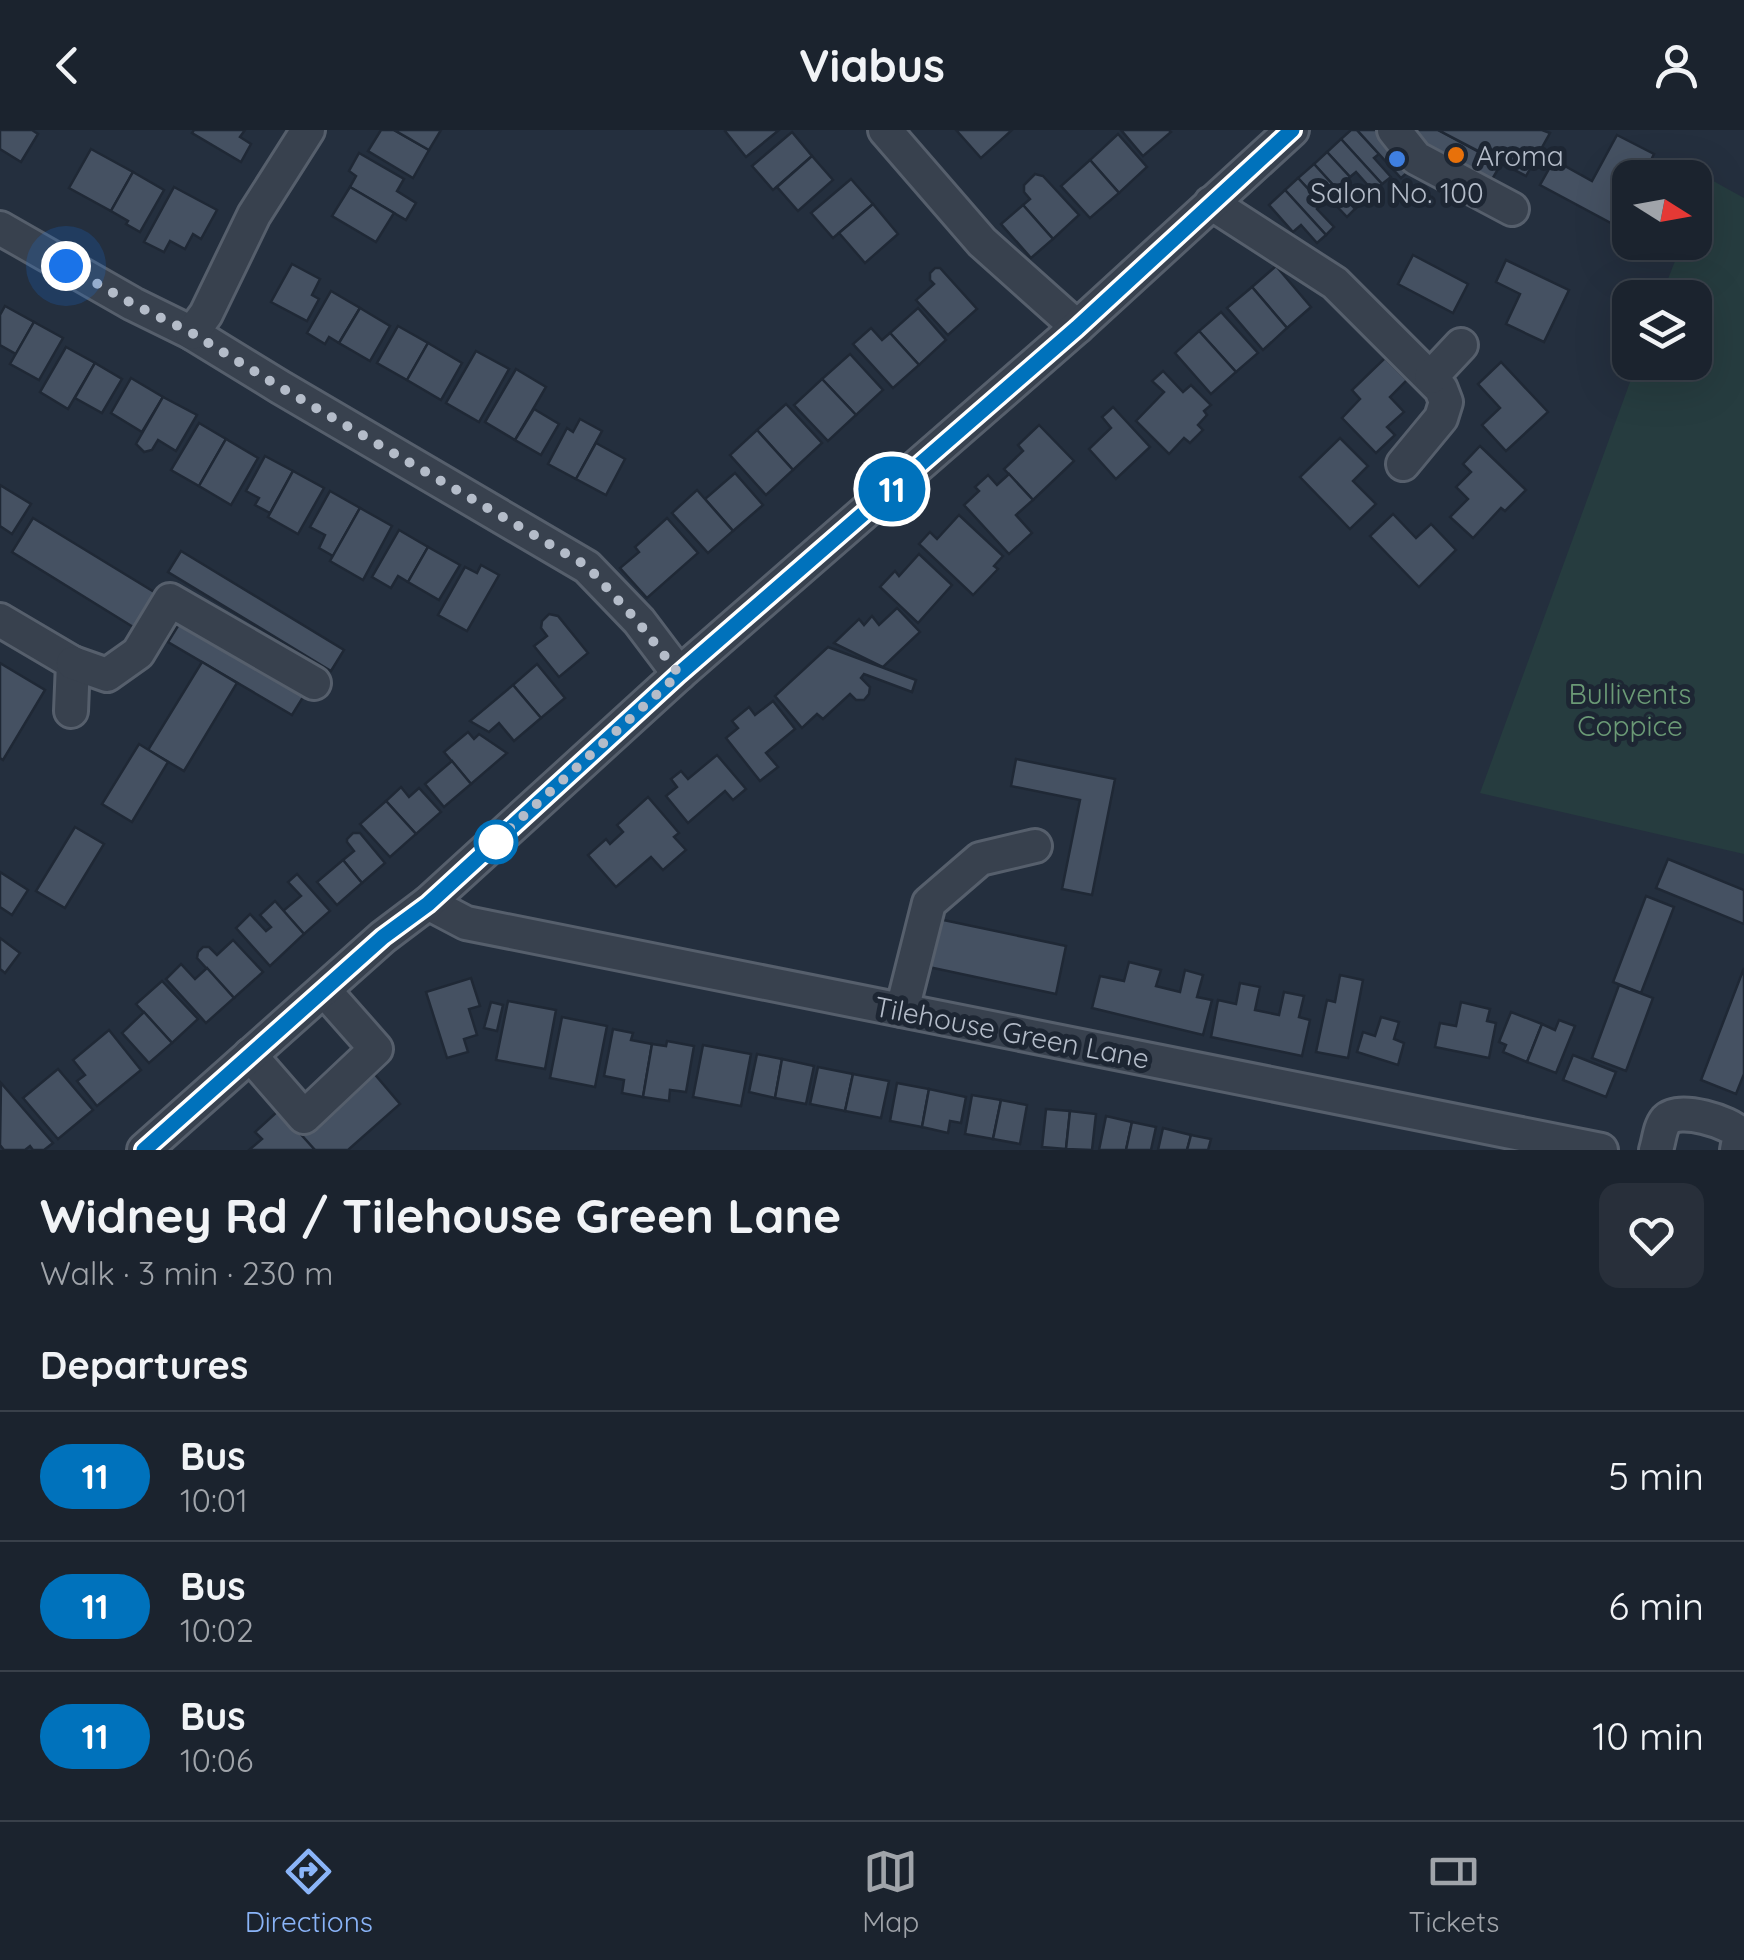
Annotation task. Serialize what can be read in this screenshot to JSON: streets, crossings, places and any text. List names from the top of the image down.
{
  "streets": {
    "street": ["Tilehouse Green Lane"]
  },
  "parks": ["Bullivents Coppice"],
  "places": ["Aroma", "Salon No. 100"],
  "lines": ["bus line 11"],
  "north": "right",
  "page": {
    "header": "Viabus",
    "on_map": "11",
    "heading": [
      ["Widney Rd / Tilehouse Green Lane", "Walk · 3 min · 230 m"],
      "Departures"
    ],
    "list": [
      {
        "mark": "11",
        "name": "Bus",
        "note": "10:01",
        "value": "5 min"
      },
      {
        "mark": "11",
        "name": "Bus",
        "note": "10:02",
        "value": "6 min"
      },
      {
        "mark": "11",
        "name": "Bus",
        "note": "10:06",
        "value": "10 min"
      }
    ],
    "tabs": ["Directions", "Map", "Tickets"]
  }
}
